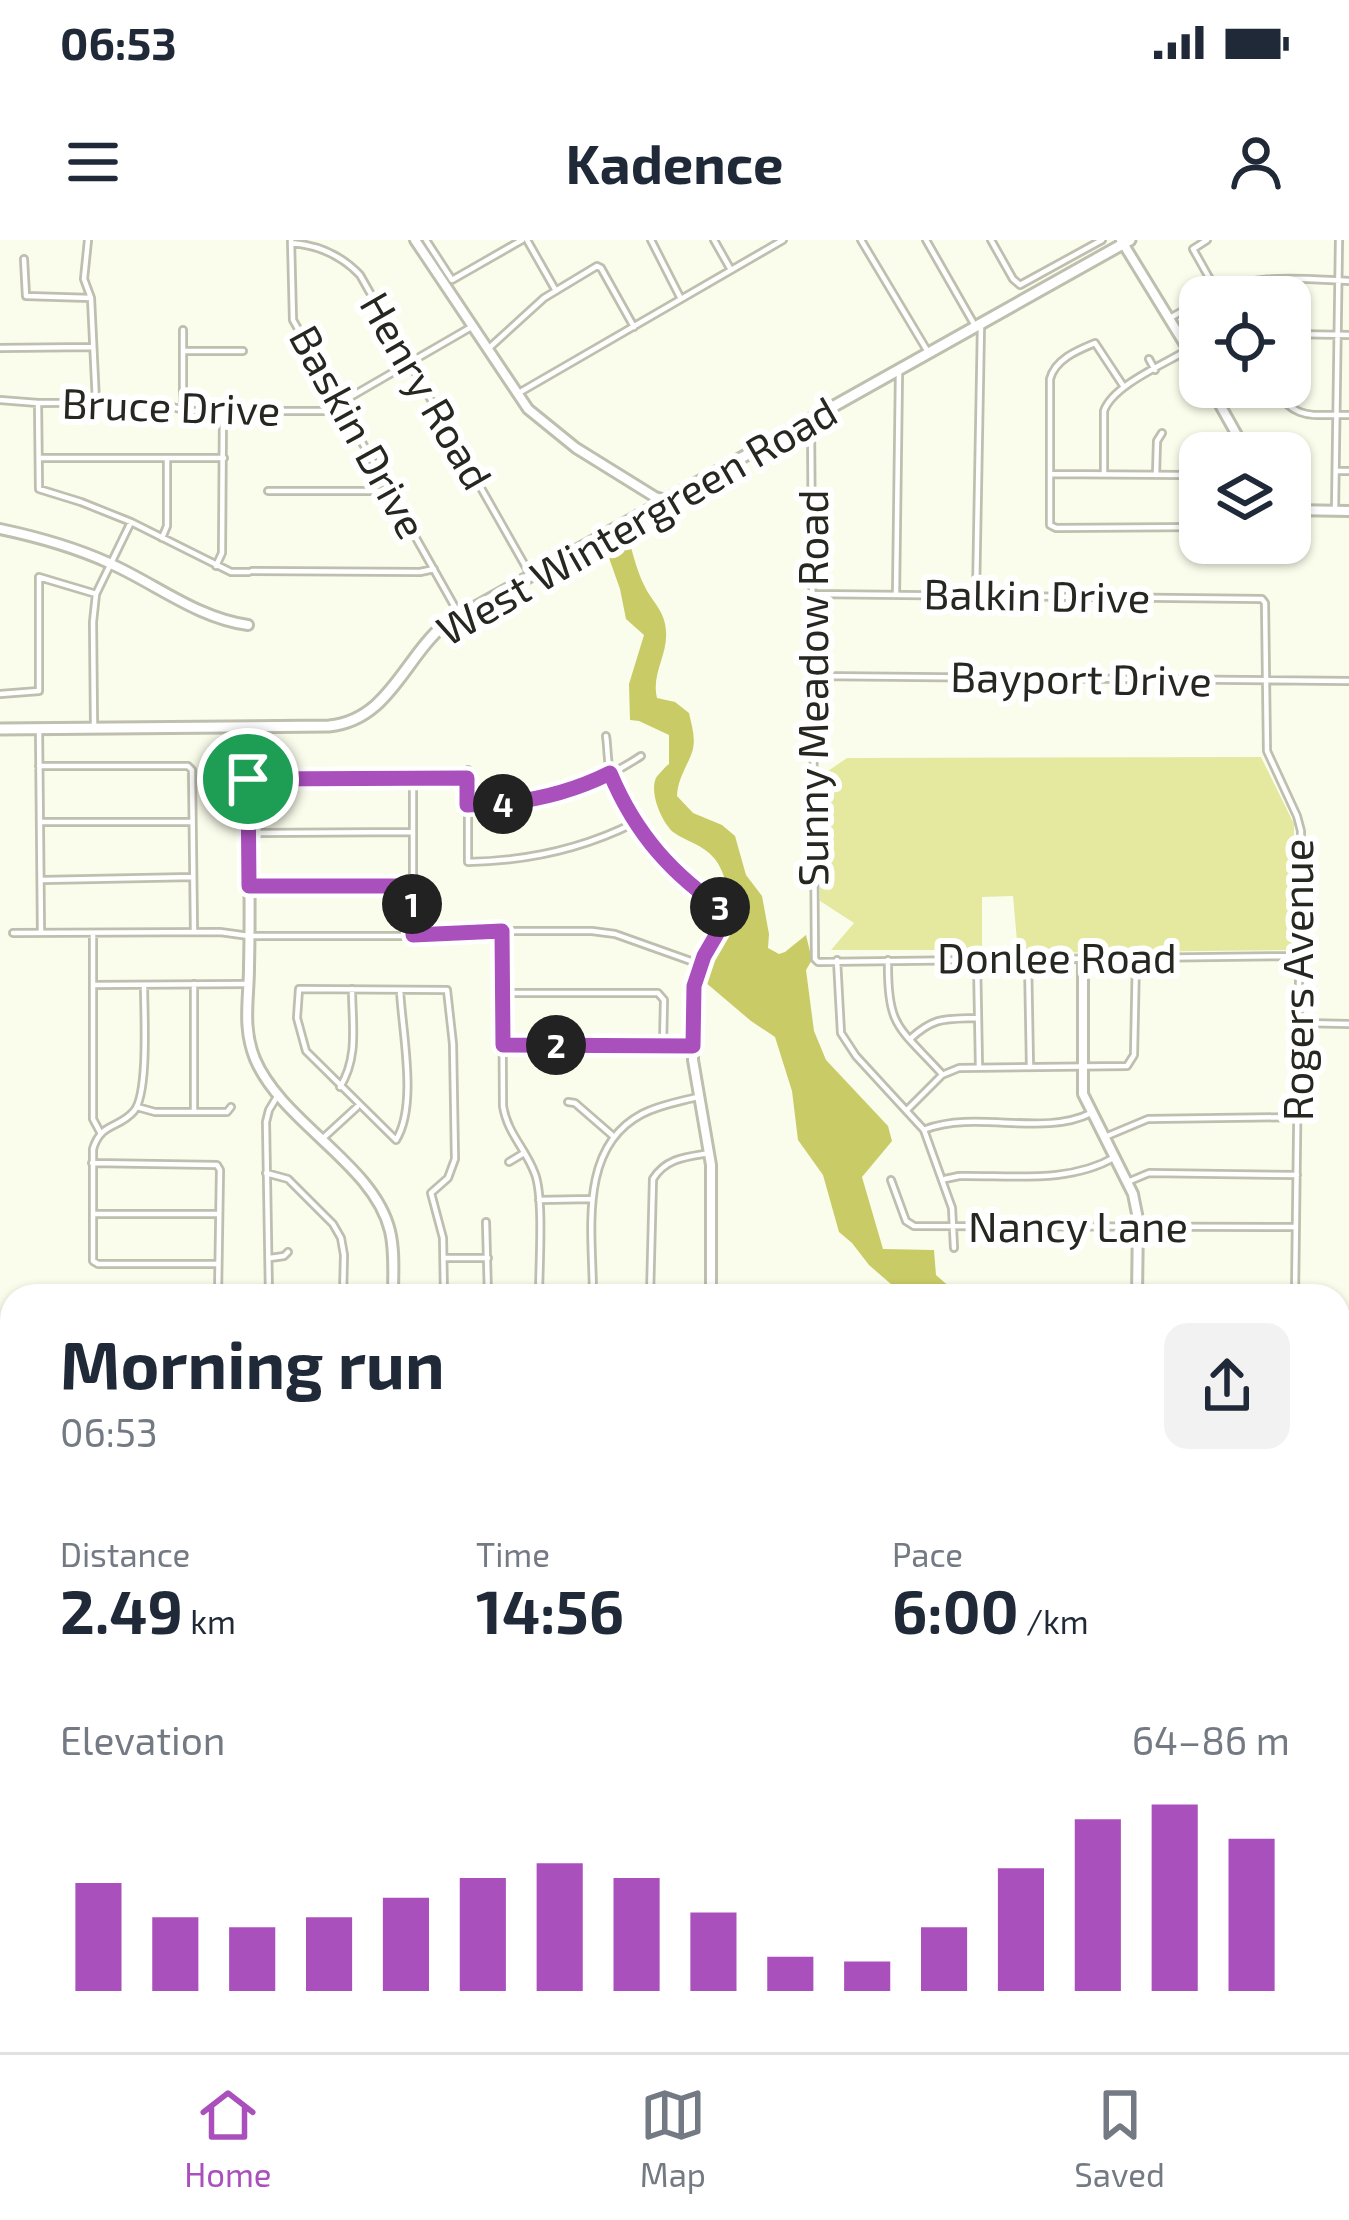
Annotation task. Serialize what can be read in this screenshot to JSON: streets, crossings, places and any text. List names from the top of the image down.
{
  "streets": {
    "main road": ["West Wintergreen Road"],
    "street": [
      "Henry Road",
      "Bruce Drive",
      "Baskin Drive",
      "Balkin Drive",
      "Bayport Drive",
      "Sunny Meadow Road",
      "Donlee Road",
      "Rogers Avenue",
      "Nancy Lane"
    ]
  },
  "crossings": [
    ["Henry Road", "Bruce Drive"],
    ["Henry Road", "Baskin Drive"],
    ["Henry Road", "West Wintergreen Road"],
    ["Bruce Drive", "Baskin Drive"],
    ["Baskin Drive", "West Wintergreen Road"],
    ["West Wintergreen Road", "Sunny Meadow Road"],
    ["Balkin Drive", "Sunny Meadow Road"],
    ["Balkin Drive", "Rogers Avenue"],
    ["Bayport Drive", "Sunny Meadow Road"],
    ["Bayport Drive", "Rogers Avenue"],
    ["Sunny Meadow Road", "Donlee Road"],
    ["Donlee Road", "Rogers Avenue"],
    ["Rogers Avenue", "Nancy Lane"]
  ],
  "page": {
    "status": "06:53",
    "header": "Kadence",
    "pins": [
      "4",
      "1",
      "3",
      "2"
    ],
    "heading": ["Morning run", "06:53"],
    "stats": [
      ["Distance", "2.49 km"],
      ["Time", "14:56"],
      ["Pace", "6:00 /km"]
    ],
    "chart": ["Elevation", "64–86 m"],
    "tabs": ["Home", "Map", "Saved"]
  }
}
